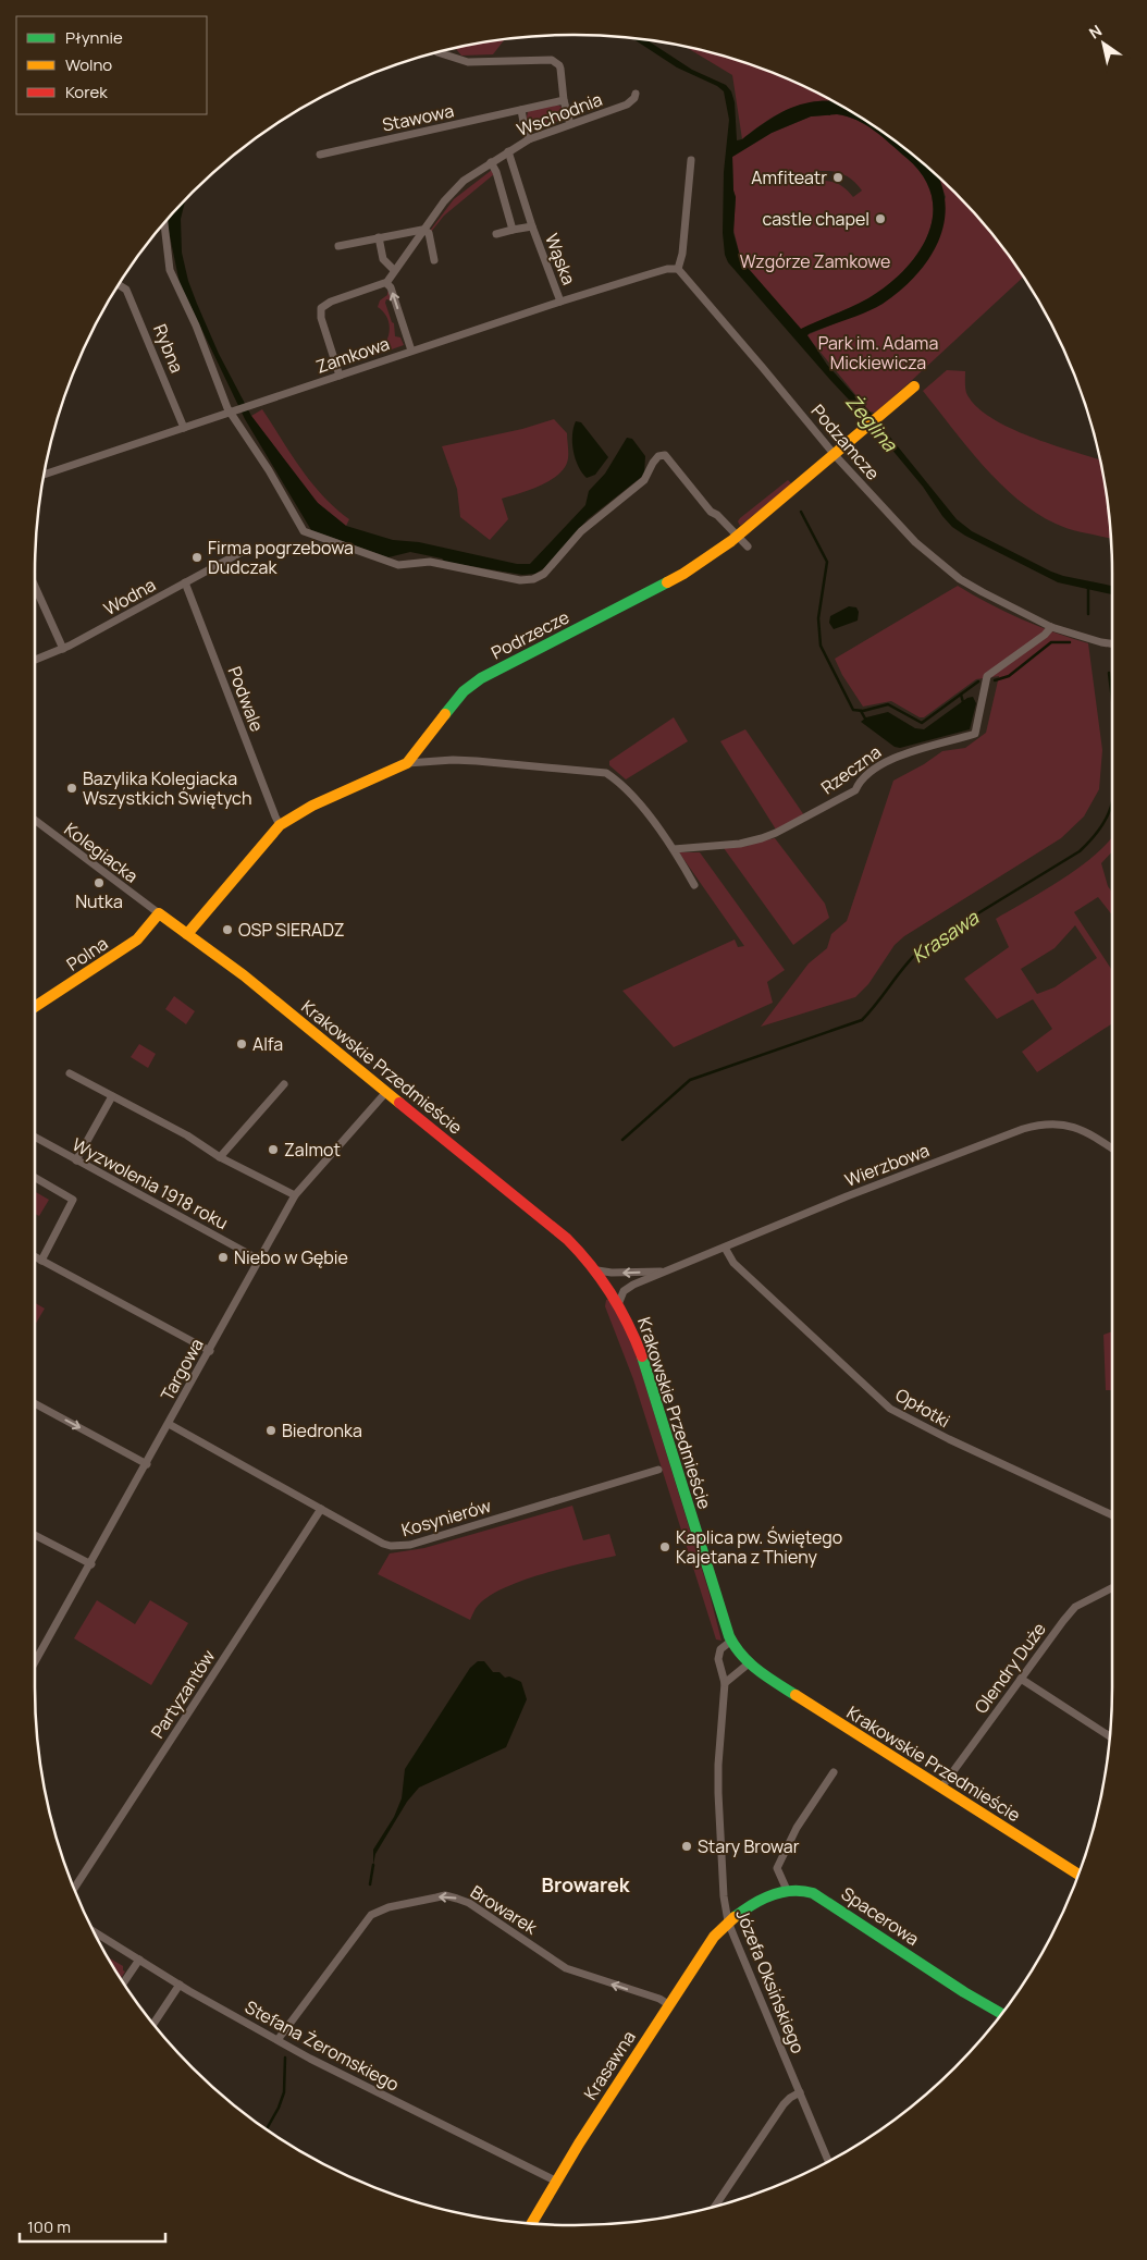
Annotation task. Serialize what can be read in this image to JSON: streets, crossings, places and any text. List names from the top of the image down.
{
  "streets": {
    "street": [
      "Wschodnia",
      "Stawowa",
      "Wąska",
      "Rybna",
      "Zamkowa",
      "Podzamcze",
      "Wodna",
      "Podrzecze",
      "Podwale",
      "Rzeczna",
      "Kolegiacka",
      "Polna",
      "Krakowskie Przedmieście",
      "Wierzbowa",
      "Wyzwolenia 1918 roku",
      "Targowa",
      "Opłotki",
      "Kosynierów",
      "Olendry Duże",
      "Partyzantów",
      "Browarek",
      "Spacerowa",
      "Józefa Oksińskiego",
      "Stefana Żeromskiego",
      "Krasawna"
    ]
  },
  "crossings": [
    ["Wschodnia", "Wąska"],
    ["Wąska", "Zamkowa"],
    ["Rybna", "Zamkowa"],
    ["Zamkowa", "Podzamcze"],
    ["Podzamcze", "Podrzecze"],
    ["Podzamcze", "Rzeczna"],
    ["Wodna", "Podwale"],
    ["Podrzecze", "Podwale"],
    ["Podrzecze", "Krakowskie Przedmieście"],
    ["Kolegiacka", "Polna"],
    ["Kolegiacka", "Krakowskie Przedmieście"],
    ["Polna", "Krakowskie Przedmieście"],
    ["Krakowskie Przedmieście", "Wierzbowa"],
    ["Krakowskie Przedmieście", "Targowa"],
    ["Krakowskie Przedmieście", "Olendry Duże"],
    ["Krakowskie Przedmieście", "Józefa Oksińskiego"],
    ["Wierzbowa", "Opłotki"],
    ["Wyzwolenia 1918 roku", "Targowa"],
    ["Targowa", "Kosynierów"],
    ["Kosynierów", "Partyzantów"],
    ["Browarek", "Stefana Żeromskiego"],
    ["Browarek", "Krasawna"],
    ["Spacerowa", "Józefa Oksińskiego"],
    ["Spacerowa", "Krasawna"],
    ["Józefa Oksińskiego", "Krasawna"],
    ["Stefana Żeromskiego", "Krasawna"]
  ],
  "one_way": ["Browarek"],
  "districts": ["Browarek"],
  "water": ["Żeglina", "Krasawa"],
  "parks": ["Wzgórze Zamkowe", "Park im. Adama Mickiewicza"],
  "places": [
    "Amfiteatr",
    "castle chapel",
    "Firma pogrzebowa Dudczak",
    "Bazylika Kolegiacka Wszystkich Świętych",
    "Nutka",
    "OSP SIERADZ",
    "Alfa",
    "Zalmot",
    "Niebo w Gębie",
    "Biedronka",
    "Kaplica pw. Świętego Kajetana z Thieny",
    "Stary Browar"
  ],
  "legend": ["Płynnie", "Wolno", "Korek"],
  "scale_bar": "100 m",
  "north": "top left"
}
